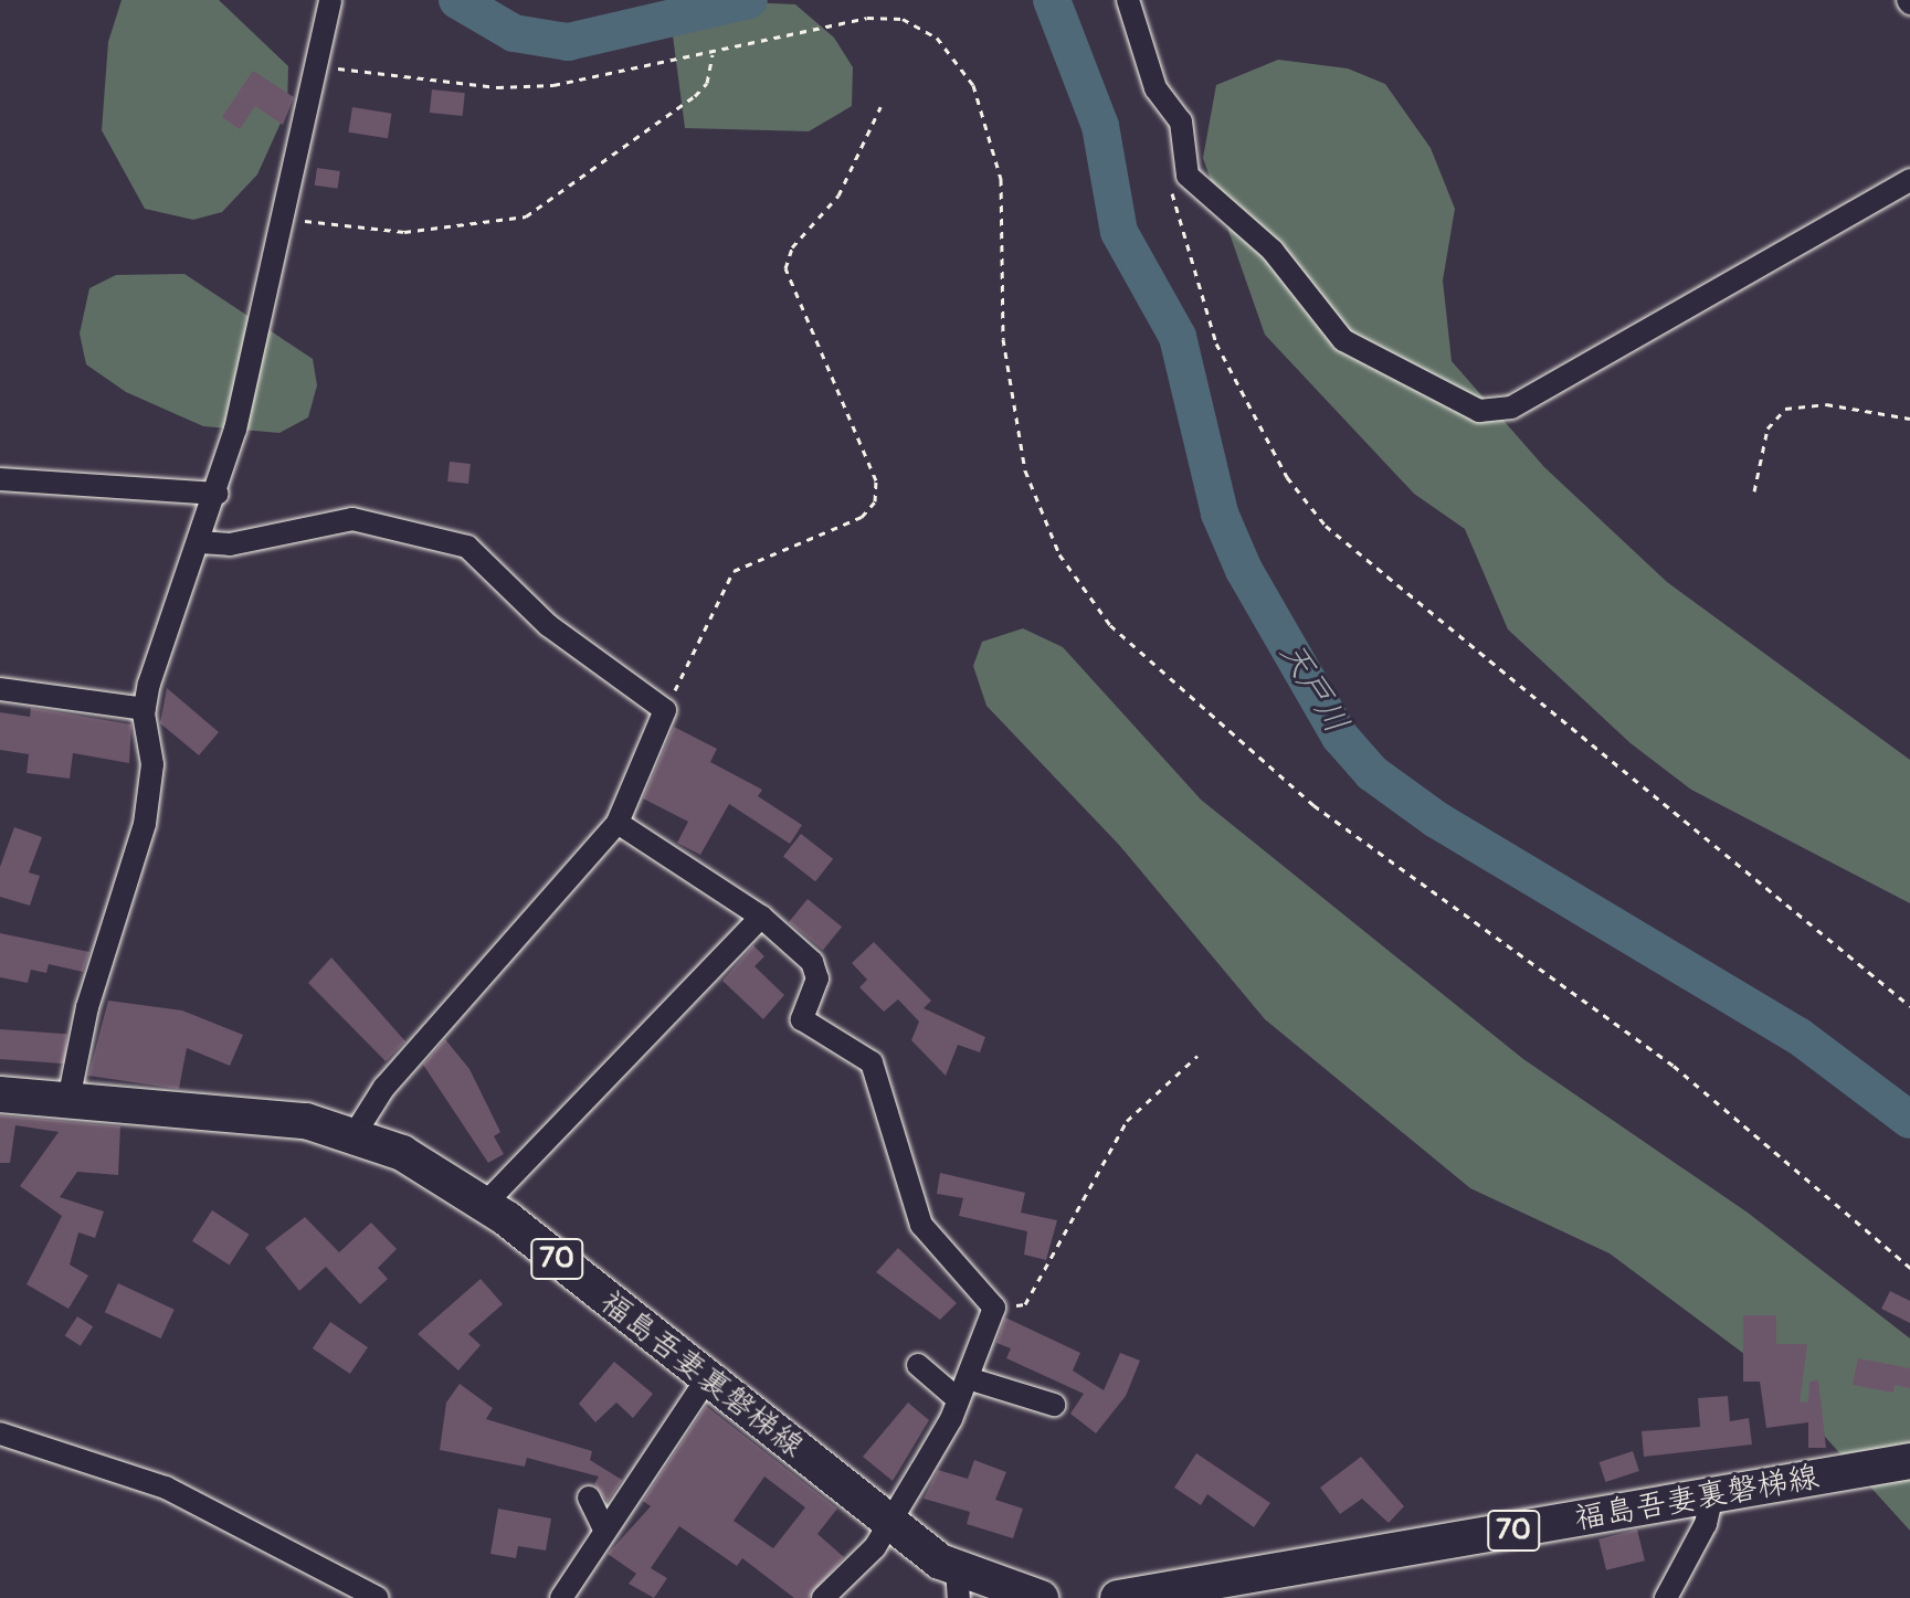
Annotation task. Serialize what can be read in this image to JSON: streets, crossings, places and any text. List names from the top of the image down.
{
  "streets": {
    "main road": ["70", "福島吾妻裏磐梯線"]
  },
  "water": ["天戸川"]
}
